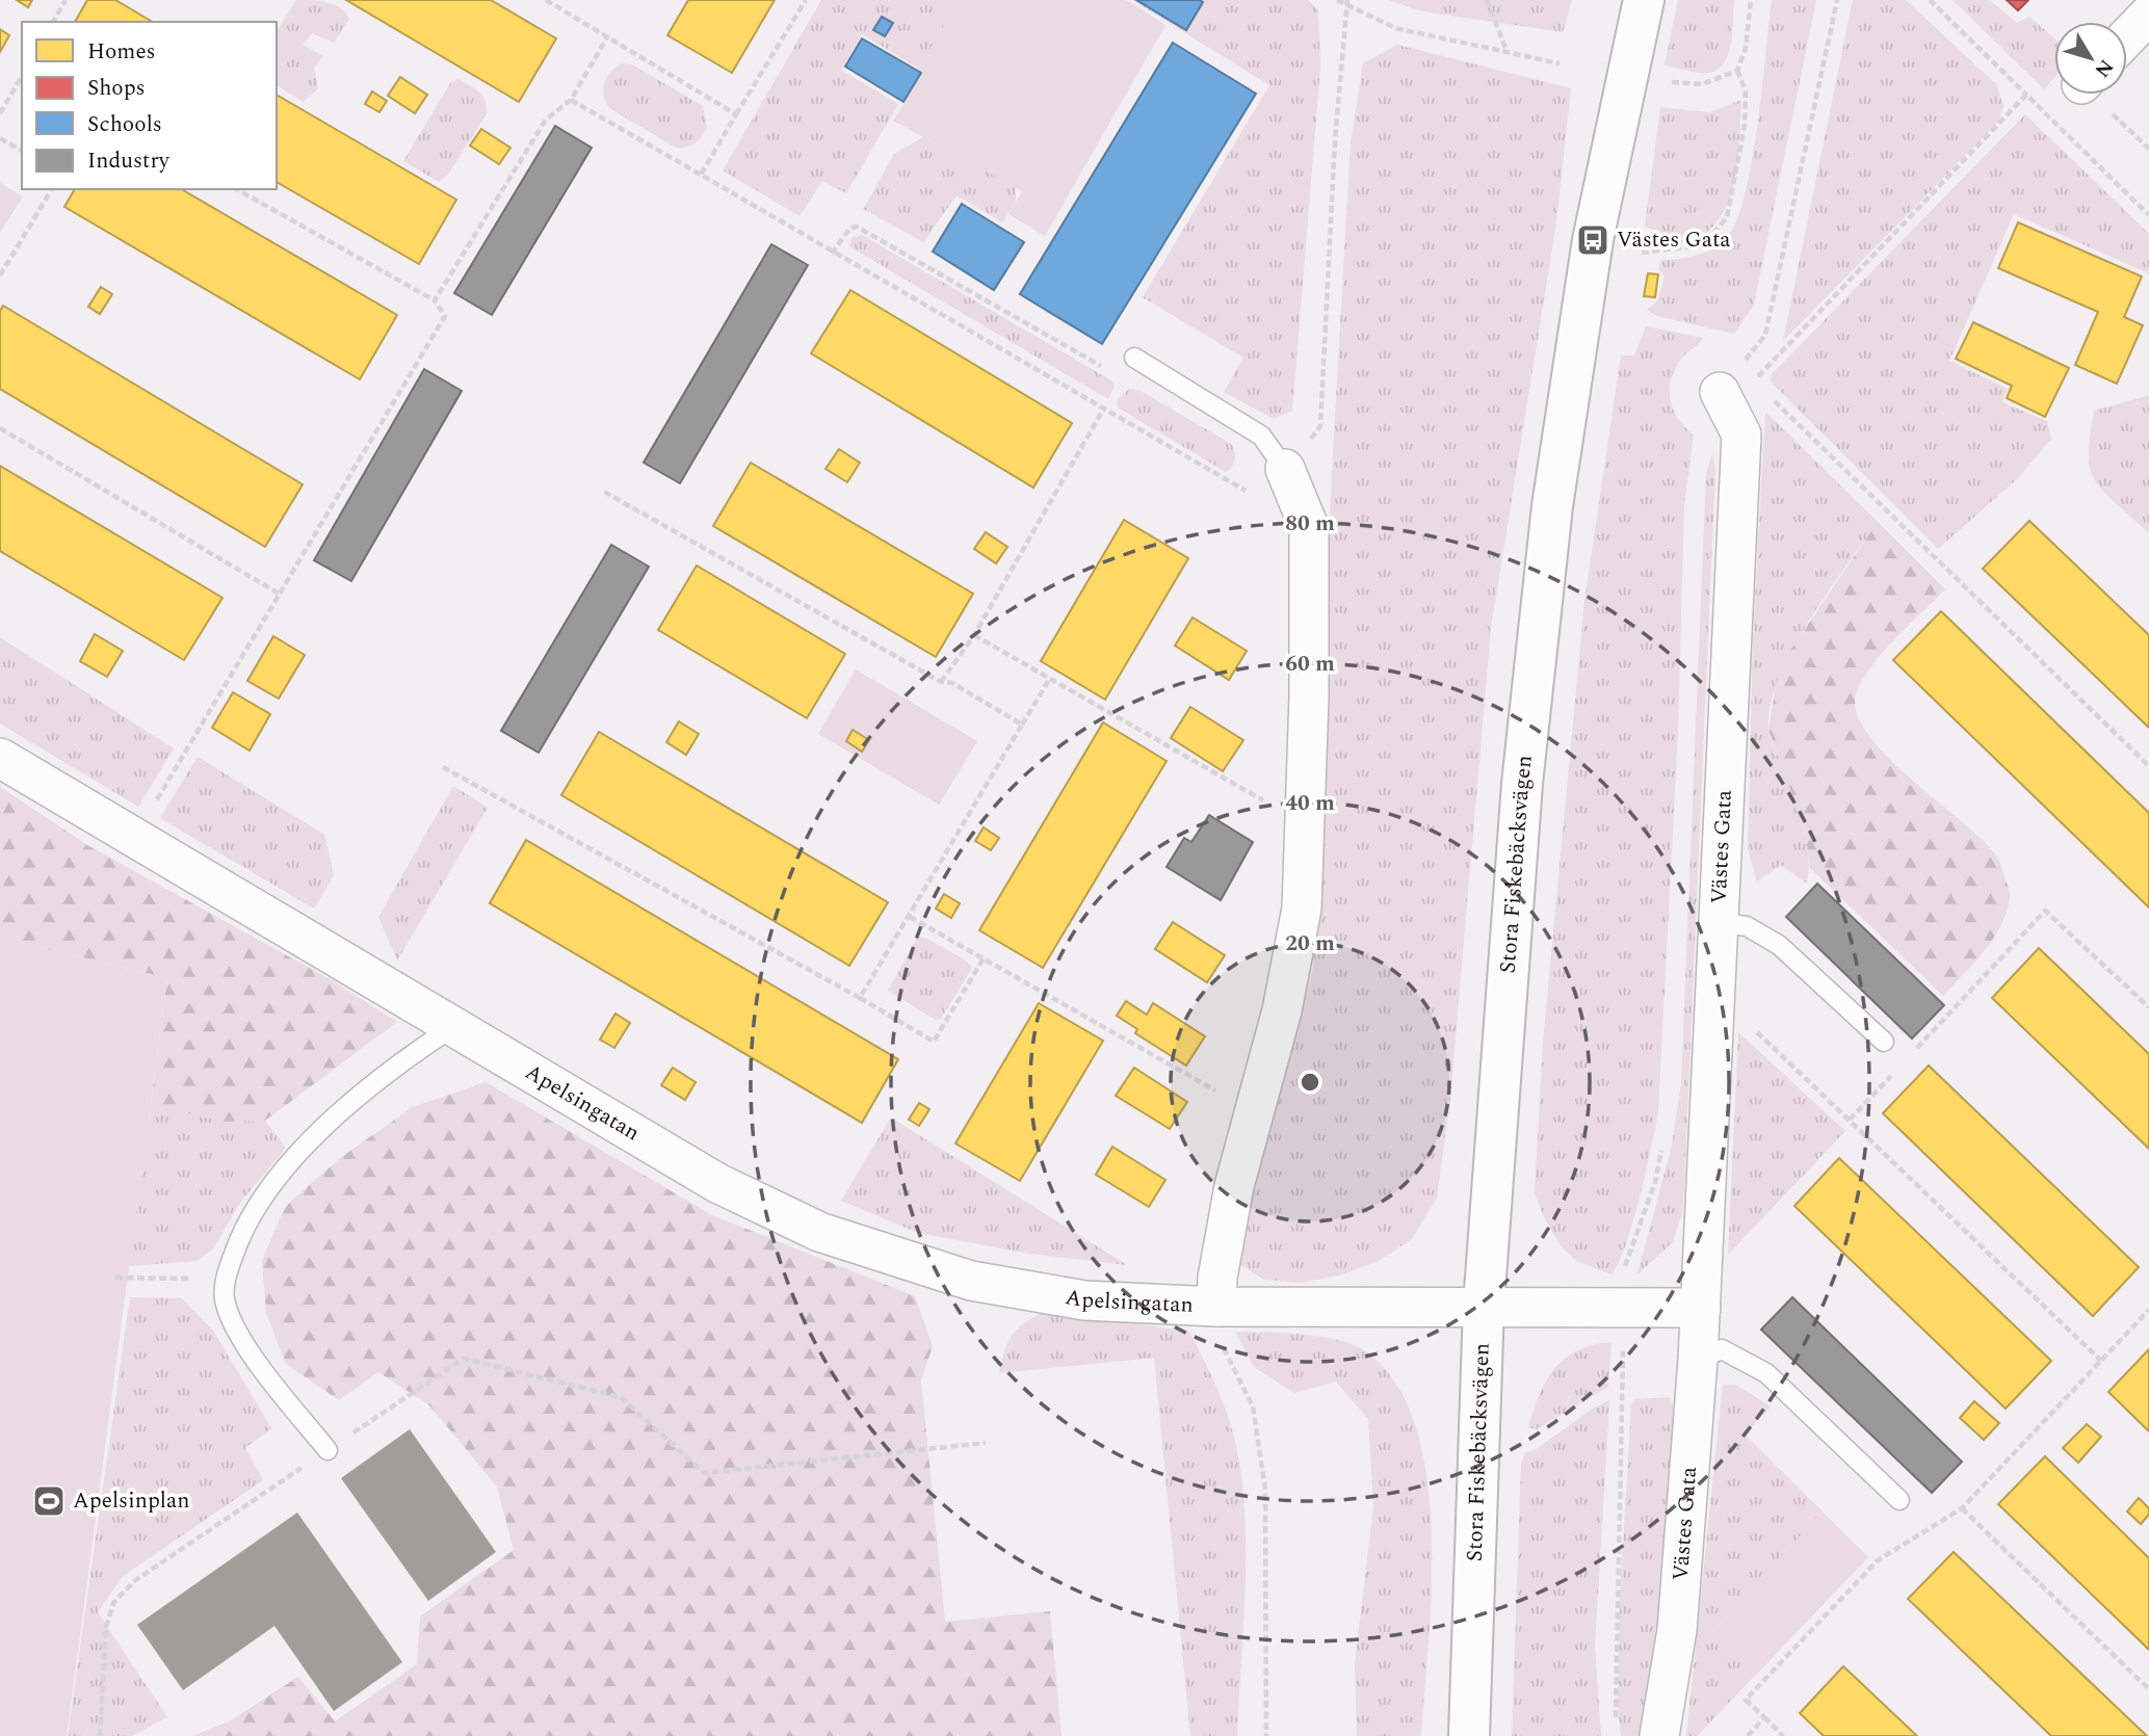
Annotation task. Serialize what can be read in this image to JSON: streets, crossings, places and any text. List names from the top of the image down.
{
  "streets": {
    "street": ["Västes Gata", "Stora Fiskebäcksvägen", "Apelsingatan"]
  },
  "crossings": [
    ["Stora Fiskebäcksvägen", "Apelsingatan"]
  ],
  "places": {
    "bus stop": ["Västes Gata"],
    "sports": ["Apelsinplan"]
  },
  "legend": [
    "Homes",
    "Shops",
    "Schools",
    "Industry"
  ],
  "north": "bottom right",
  "rings": [
    "80 m",
    "60 m",
    "40 m",
    "20 m"
  ]
}
